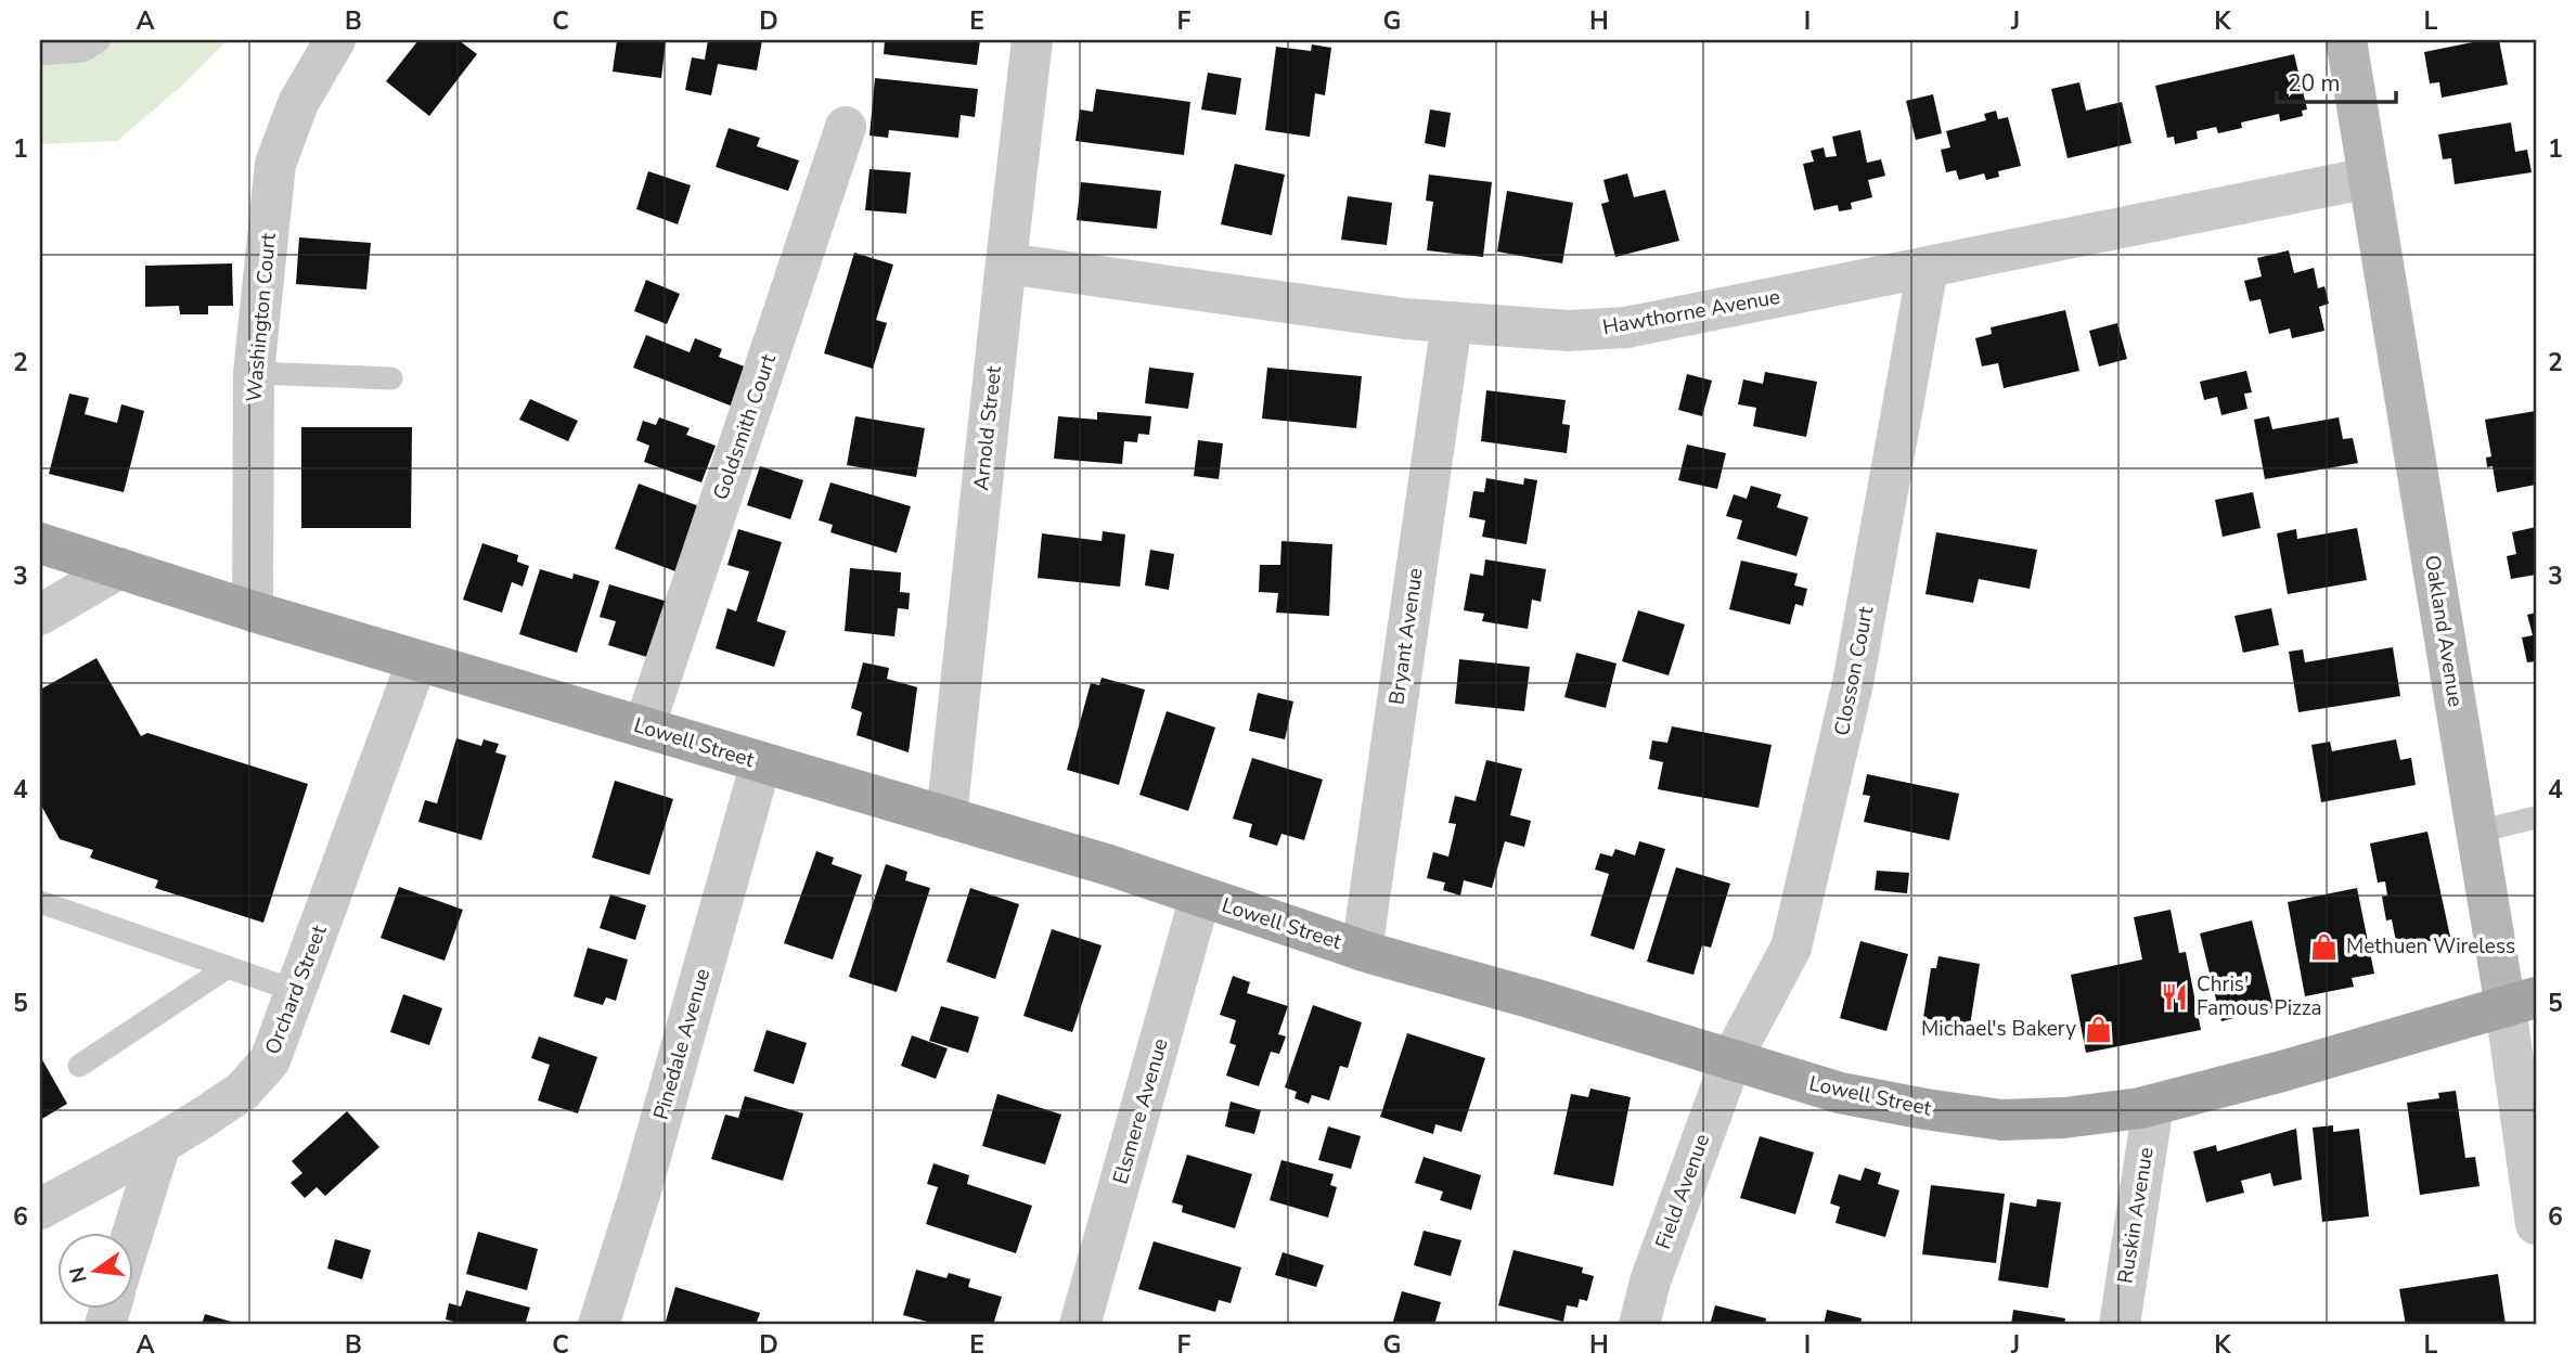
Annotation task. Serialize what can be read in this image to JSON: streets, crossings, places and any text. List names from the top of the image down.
{
  "streets": {
    "main road": ["Lowell Street"],
    "street": [
      "Hawthorne Avenue",
      "Washington Court",
      "Goldsmith Court",
      "Arnold Street",
      "Oakland Avenue",
      "Bryant Avenue",
      "Closson Court",
      "Orchard Street",
      "Pinedale Avenue",
      "Elsmere Avenue",
      "Field Avenue",
      "Ruskin Avenue"
    ]
  },
  "crossings": [
    ["Hawthorne Avenue", "Arnold Street"],
    ["Hawthorne Avenue", "Oakland Avenue"],
    ["Hawthorne Avenue", "Bryant Avenue"],
    ["Hawthorne Avenue", "Closson Court"],
    ["Washington Court", "Lowell Street"],
    ["Goldsmith Court", "Lowell Street"],
    ["Arnold Street", "Lowell Street"],
    ["Oakland Avenue", "Lowell Street"],
    ["Bryant Avenue", "Lowell Street"],
    ["Closson Court", "Lowell Street"],
    ["Closson Court", "Field Avenue"],
    ["Lowell Street", "Orchard Street"],
    ["Lowell Street", "Pinedale Avenue"],
    ["Lowell Street", "Elsmere Avenue"],
    ["Lowell Street", "Field Avenue"],
    ["Lowell Street", "Ruskin Avenue"]
  ],
  "places": {
    "shop": ["Methuen Wireless", "Michael's Bakery"],
    "restaurant": ["Chris' Famous Pizza"]
  },
  "scale_bar": "20 m",
  "north": "left",
  "grid": {
    "columns": [
      "A",
      "B",
      "C",
      "D",
      "E",
      "F",
      "G",
      "H",
      "I",
      "J",
      "K",
      "L"
    ],
    "rows": [
      "1",
      "2",
      "3",
      "4",
      "5",
      "6"
    ]
  }
}
